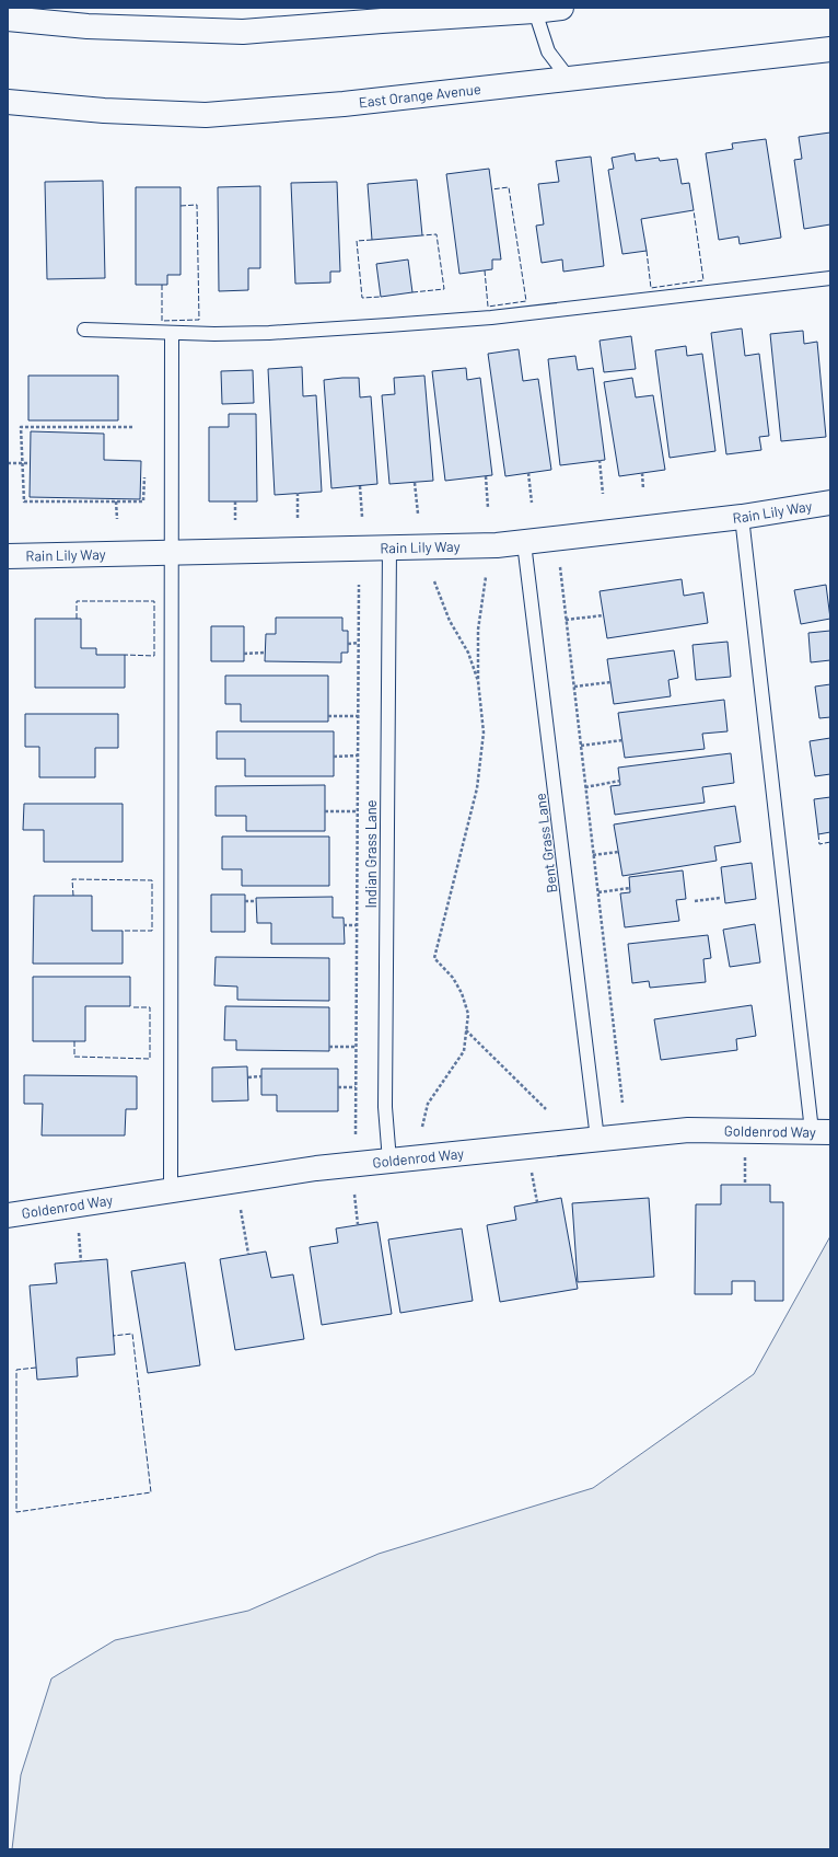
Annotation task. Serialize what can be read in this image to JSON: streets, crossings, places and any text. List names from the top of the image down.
{
  "streets": {
    "street": ["East Orange Avenue", "Rain Lily Way", "Goldenrod Way"],
    "lane": ["Bent Grass Lane", "Indian Grass Lane"]
  },
  "crossings": [
    ["Rain Lily Way", "Bent Grass Lane"],
    ["Rain Lily Way", "Indian Grass Lane"],
    ["Bent Grass Lane", "Goldenrod Way"],
    ["Indian Grass Lane", "Goldenrod Way"]
  ]
}
